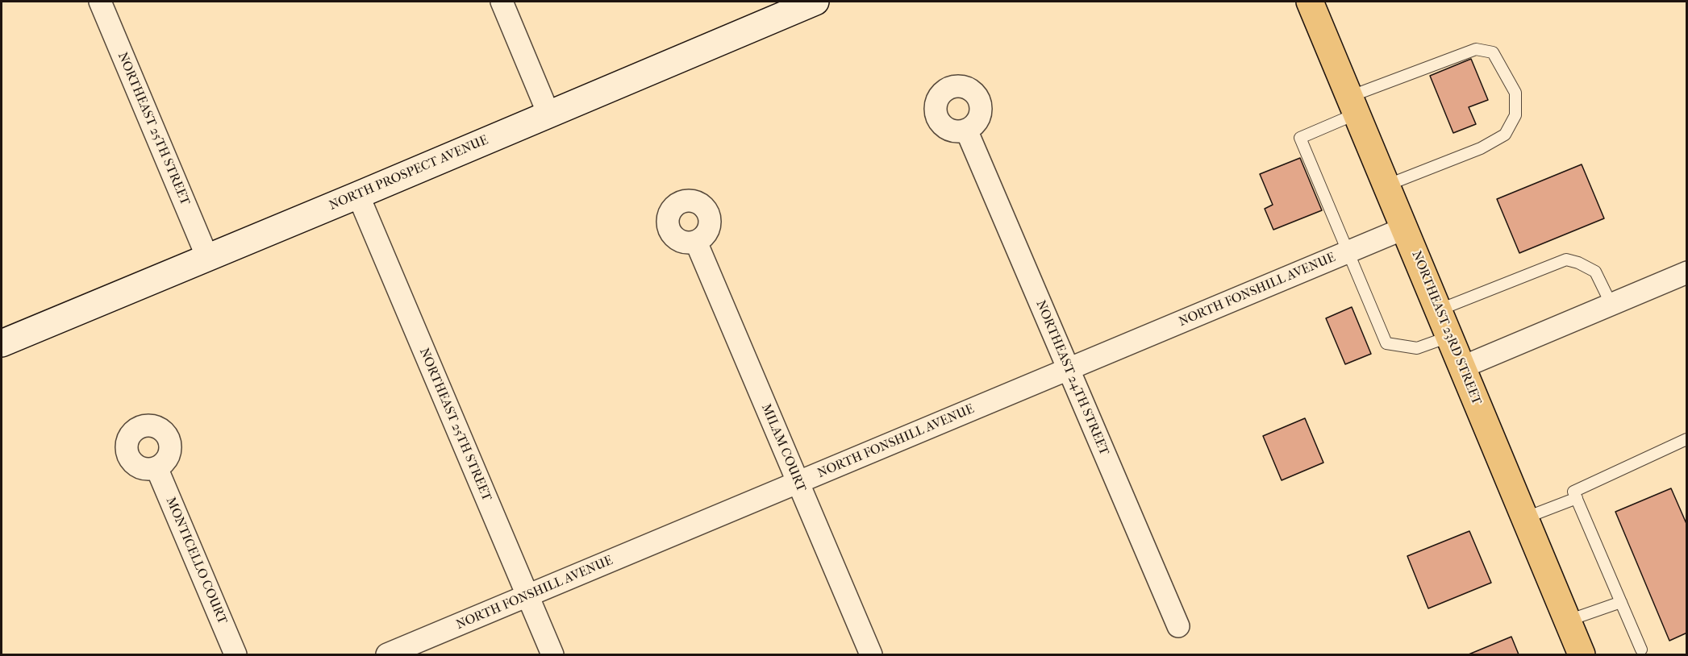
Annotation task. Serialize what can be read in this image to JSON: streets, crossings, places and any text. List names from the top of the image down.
{
  "streets": {
    "main road": ["NORTHEAST 23RD STREET"],
    "street": [
      "NORTHEAST 25TH STREET",
      "NORTH PROSPECT AVENUE",
      "NORTH FONSHILL AVENUE",
      "NORTHEAST 24TH STREET",
      "MILAM COURT",
      "MONTICELLO COURT"
    ]
  },
  "crossings": [
    ["NORTHEAST 25TH STREET", "NORTH PROSPECT AVENUE"],
    ["NORTHEAST 25TH STREET", "NORTH FONSHILL AVENUE"],
    ["NORTH FONSHILL AVENUE", "NORTHEAST 23RD STREET"],
    ["NORTH FONSHILL AVENUE", "NORTHEAST 24TH STREET"],
    ["NORTH FONSHILL AVENUE", "MILAM COURT"]
  ]
}
